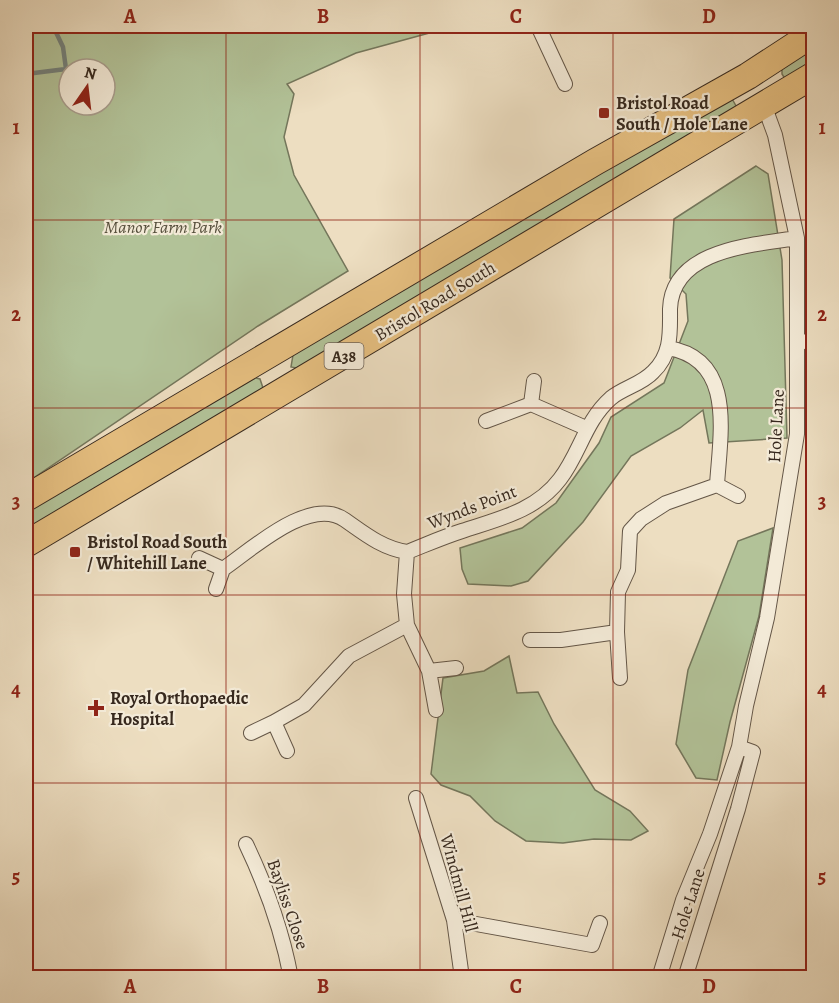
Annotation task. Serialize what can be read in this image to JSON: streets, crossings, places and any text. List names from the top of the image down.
{
  "streets": {
    "highway": ["Bristol Road South", "A38"],
    "street": [
      "Hole Lane",
      "Wynds Point",
      "Windmill Hill",
      "Bayliss Close"
    ]
  },
  "crossings": [
    ["Bristol Road South", "Hole Lane"],
    ["Hole Lane", "Wynds Point"]
  ],
  "parks": ["Manor Farm Park"],
  "places": {
    "transit": ["Bristol Road South / Hole Lane", "Bristol Road South / Whitehill Lane"],
    "health": ["Royal Orthopaedic Hospital"]
  },
  "north": "top",
  "grid": {
    "columns": [
      "A",
      "B",
      "C",
      "D"
    ],
    "rows": [
      "1",
      "2",
      "3",
      "4",
      "5"
    ]
  }
}
